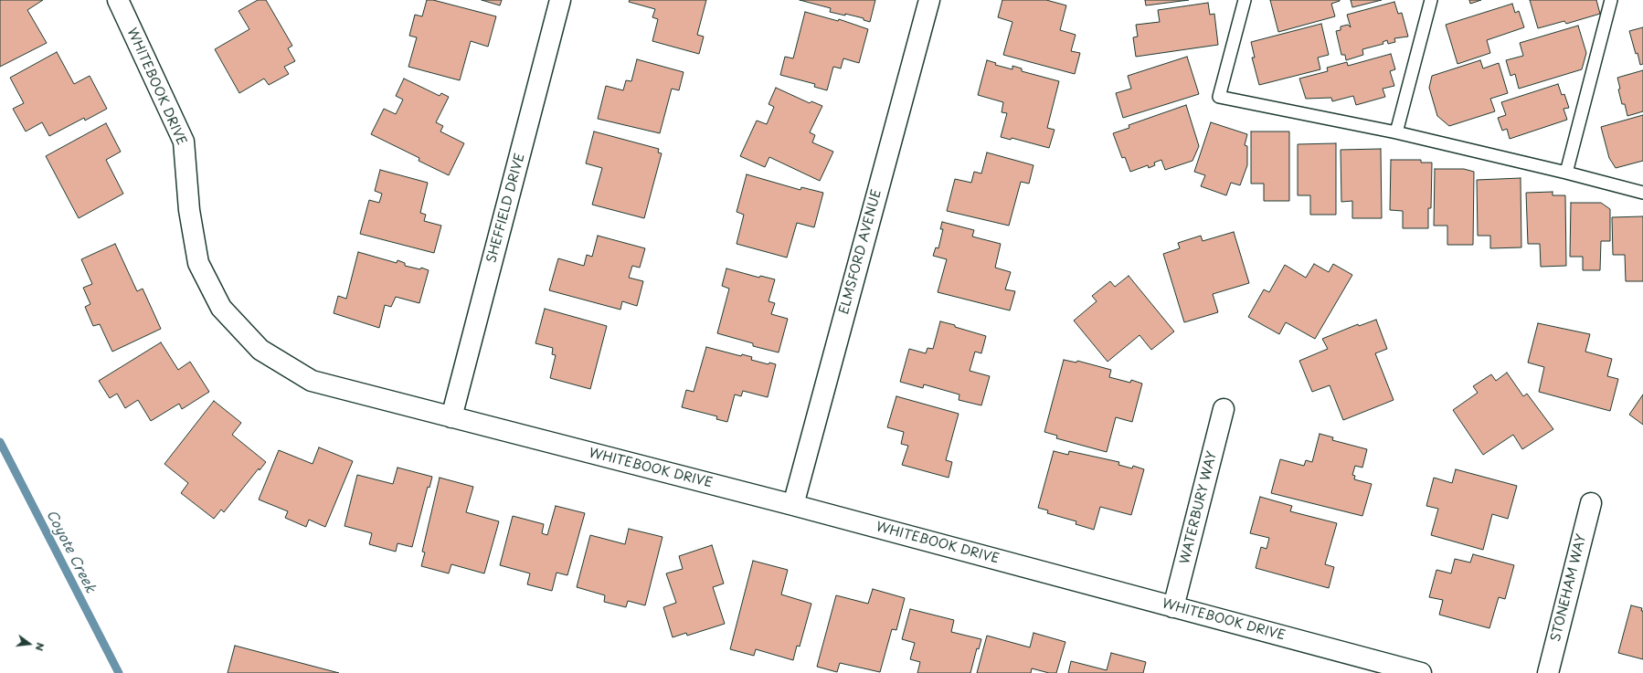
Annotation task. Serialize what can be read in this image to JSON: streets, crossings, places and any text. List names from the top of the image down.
{
  "streets": {
    "street": [
      "WHITEBOOK DRIVE",
      "SHEFFIELD DRIVE",
      "ELMSFORD AVENUE",
      "WATERBURY WAY",
      "STONEHAM WAY"
    ]
  },
  "crossings": [
    ["WHITEBOOK DRIVE", "SHEFFIELD DRIVE"],
    ["WHITEBOOK DRIVE", "ELMSFORD AVENUE"],
    ["WHITEBOOK DRIVE", "WATERBURY WAY"]
  ],
  "water": ["Coyote Creek"],
  "north": "right"
}
